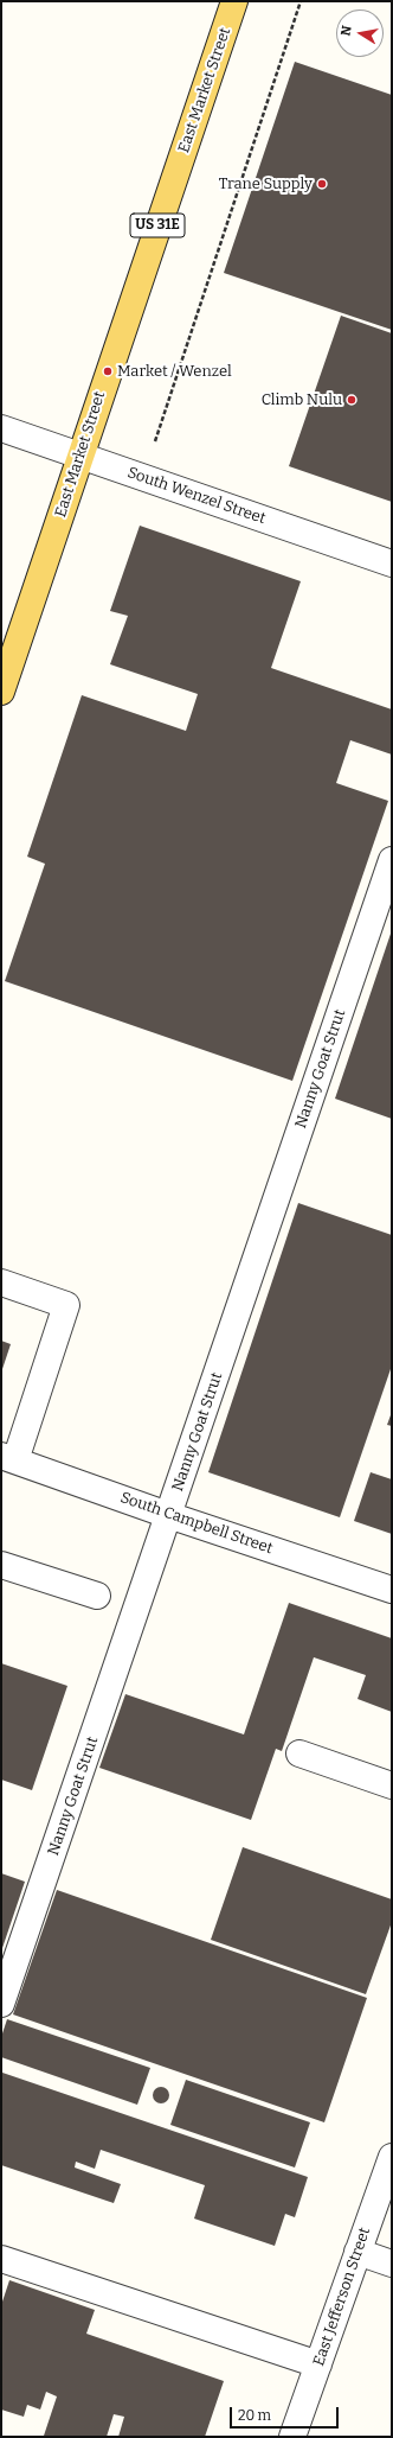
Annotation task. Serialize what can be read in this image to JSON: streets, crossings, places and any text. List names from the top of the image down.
{
  "streets": {
    "main road": ["East Market Street", "US 31E"],
    "street": [
      "South Wenzel Street",
      "Nanny Goat Strut",
      "South Campbell Street",
      "East Jefferson Street"
    ]
  },
  "crossings": [
    ["East Market Street", "South Wenzel Street"],
    ["Nanny Goat Strut", "South Campbell Street"]
  ],
  "places": ["Trane Supply", "Market / Wenzel", "Climb Nulu"],
  "scale_bar": "20 m",
  "north": "left"
}
